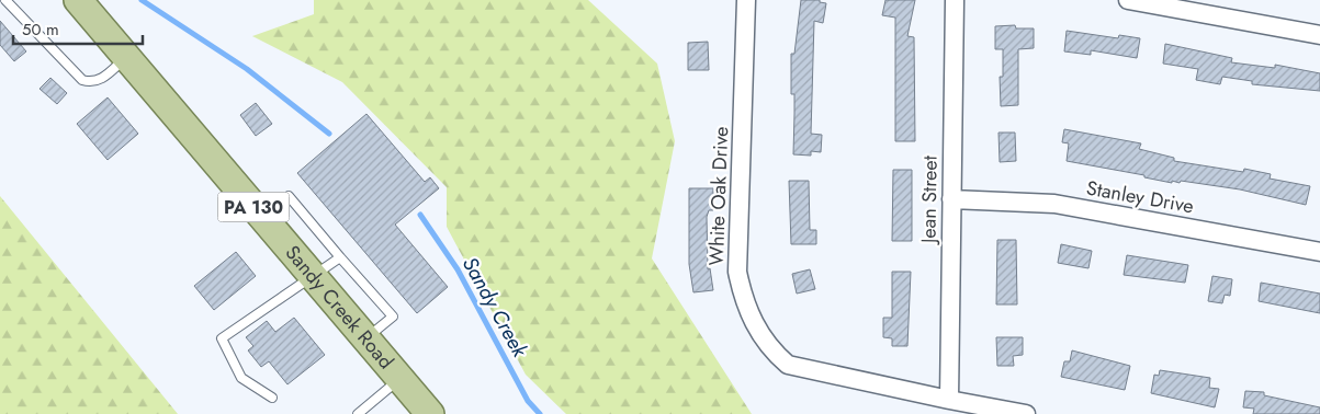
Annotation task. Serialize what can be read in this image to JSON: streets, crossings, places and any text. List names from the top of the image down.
{
  "streets": {
    "main road": ["PA 130", "Sandy Creek Road"],
    "street": ["White Oak Drive", "Stanley Drive", "Jean Street"]
  },
  "crossings": [
    ["White Oak Drive", "Jean Street"],
    ["Stanley Drive", "Jean Street"]
  ],
  "water": ["Sandy Creek"],
  "scale_bar": "50 m"
}
